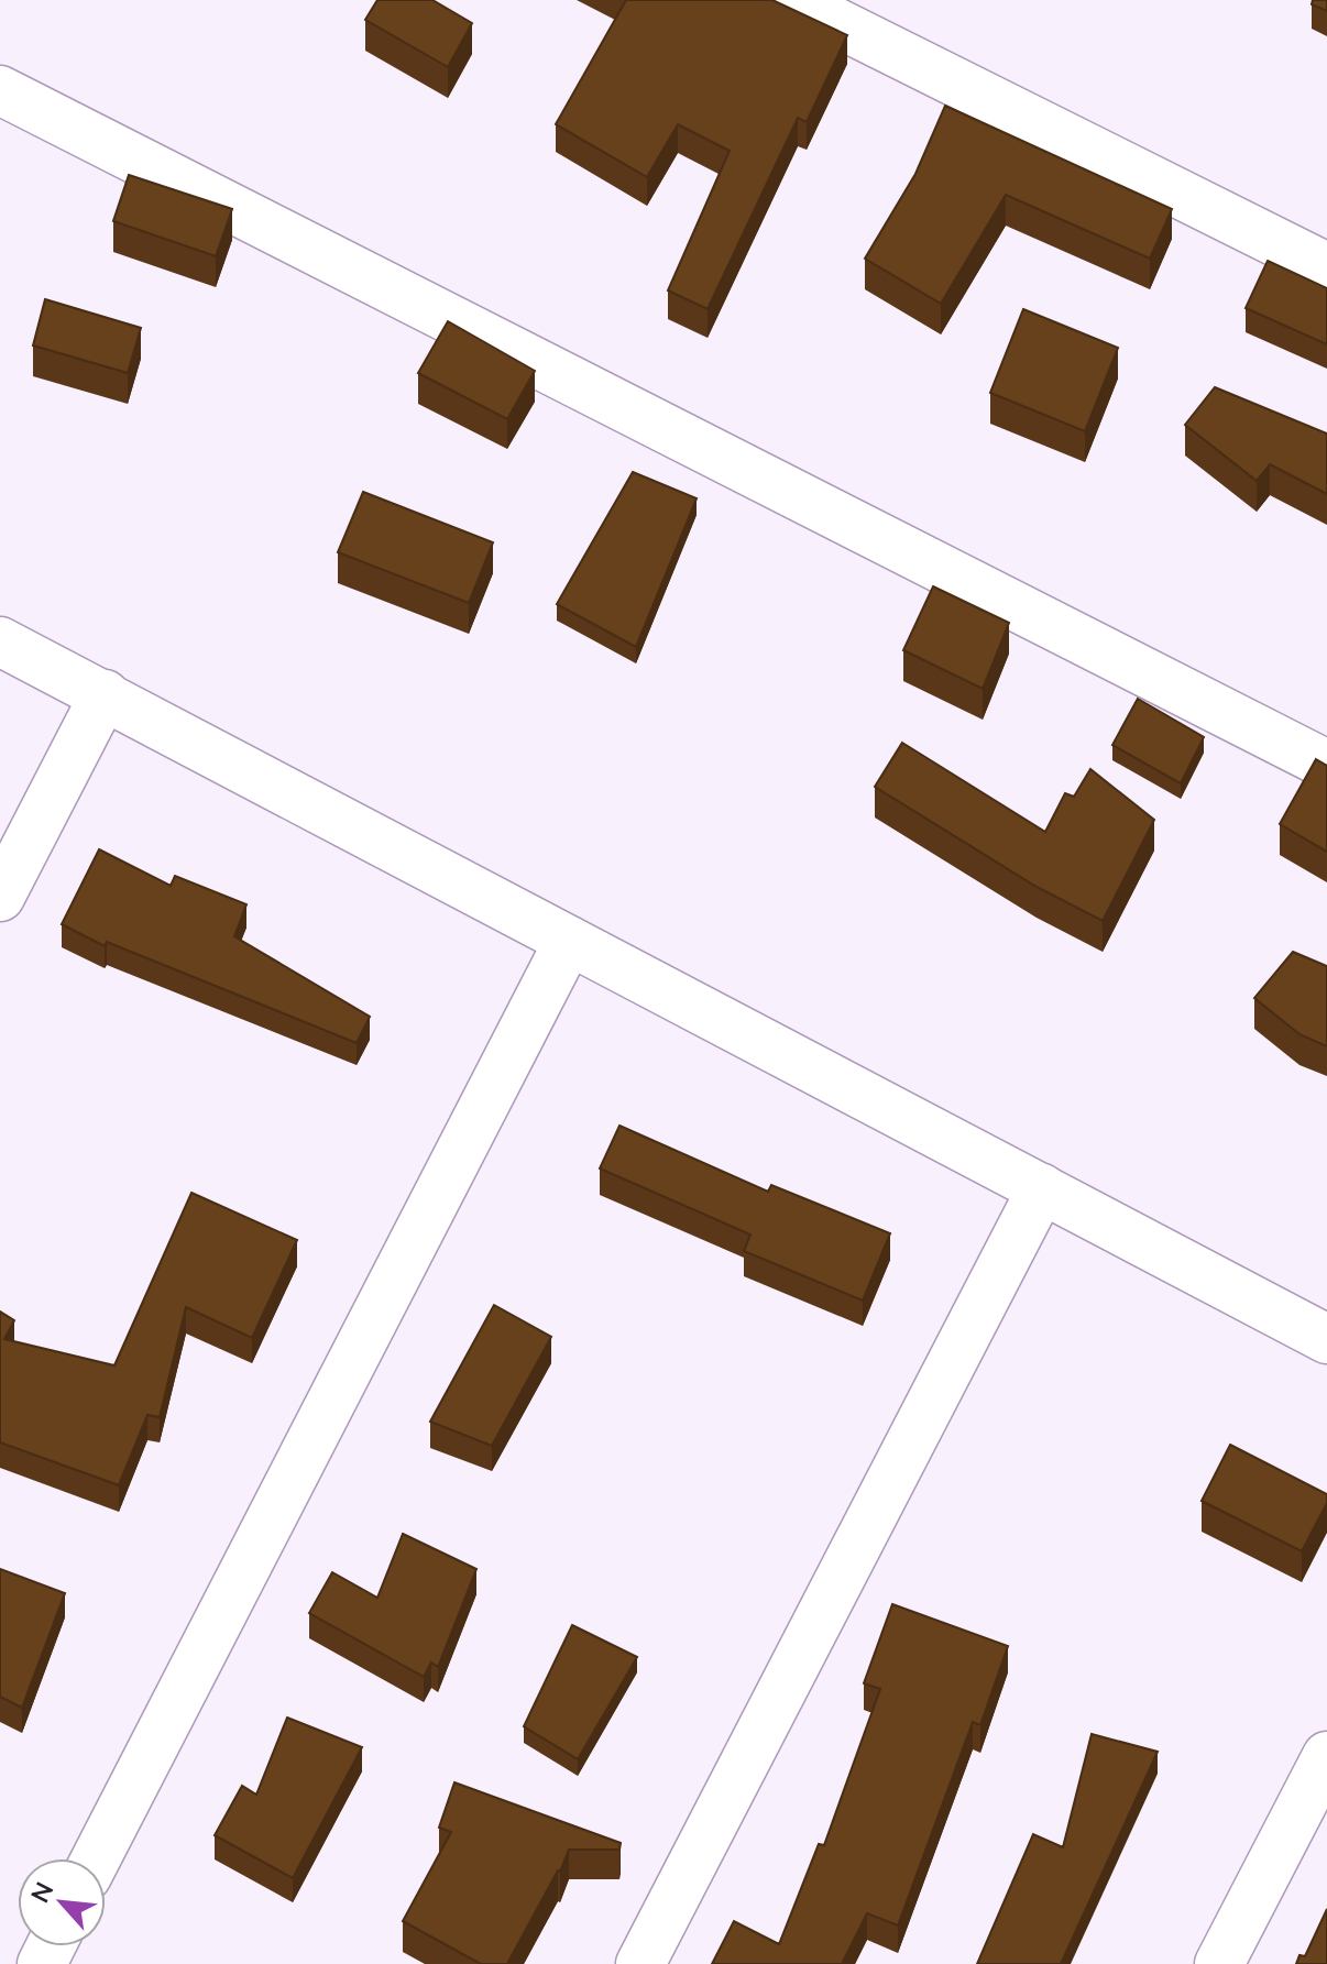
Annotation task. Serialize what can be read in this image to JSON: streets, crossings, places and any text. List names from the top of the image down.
{
  "north": "top left"
}
